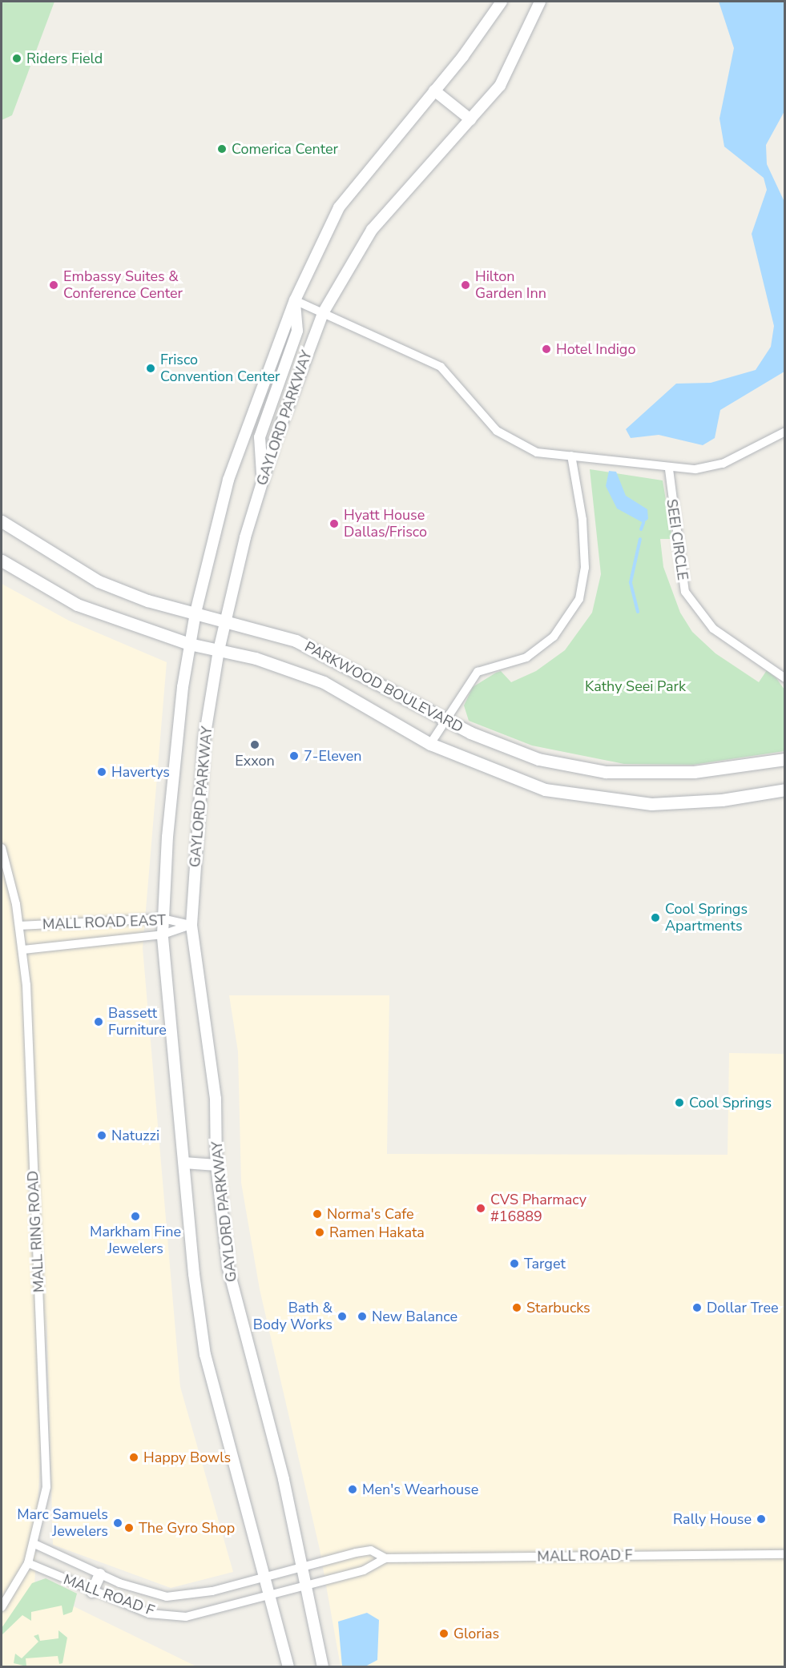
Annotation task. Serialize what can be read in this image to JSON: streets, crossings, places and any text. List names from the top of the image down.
{
  "streets": {
    "main road": ["PARKWOOD BOULEVARD"],
    "street": [
      "GAYLORD PARKWAY",
      "SEEI CIRCLE",
      "MALL ROAD EAST",
      "MALL RING ROAD",
      "MALL ROAD F"
    ]
  },
  "crossings": [
    ["GAYLORD PARKWAY", "PARKWOOD BOULEVARD"],
    ["GAYLORD PARKWAY", "MALL ROAD EAST"],
    ["GAYLORD PARKWAY", "MALL ROAD F"],
    ["MALL ROAD EAST", "MALL RING ROAD"],
    ["MALL RING ROAD", "MALL ROAD F"]
  ],
  "parks": ["Kathy Seei Park"],
  "places": [
    "Riders Field",
    "Comerica Center",
    "Embassy Suites & Conference Center",
    "Hilton Garden Inn",
    "Hotel Indigo",
    "Frisco Convention Center",
    "Hyatt House Dallas/Frisco",
    "Exxon",
    "7-Eleven",
    "Havertys",
    "Cool Springs Apartments",
    "Bassett Furniture",
    "Cool Springs",
    "Natuzzi",
    "CVS Pharmacy #16889",
    "Norma's Cafe",
    "Markham Fine Jewelers",
    "Ramen Hakata",
    "Target",
    "Starbucks",
    "Dollar Tree",
    "Bath & Body Works",
    "New Balance",
    "Happy Bowls",
    "Men's Wearhouse",
    "Rally House",
    "Marc Samuels Jewelers",
    "The Gyro Shop",
    "Glorias"
  ]
}
